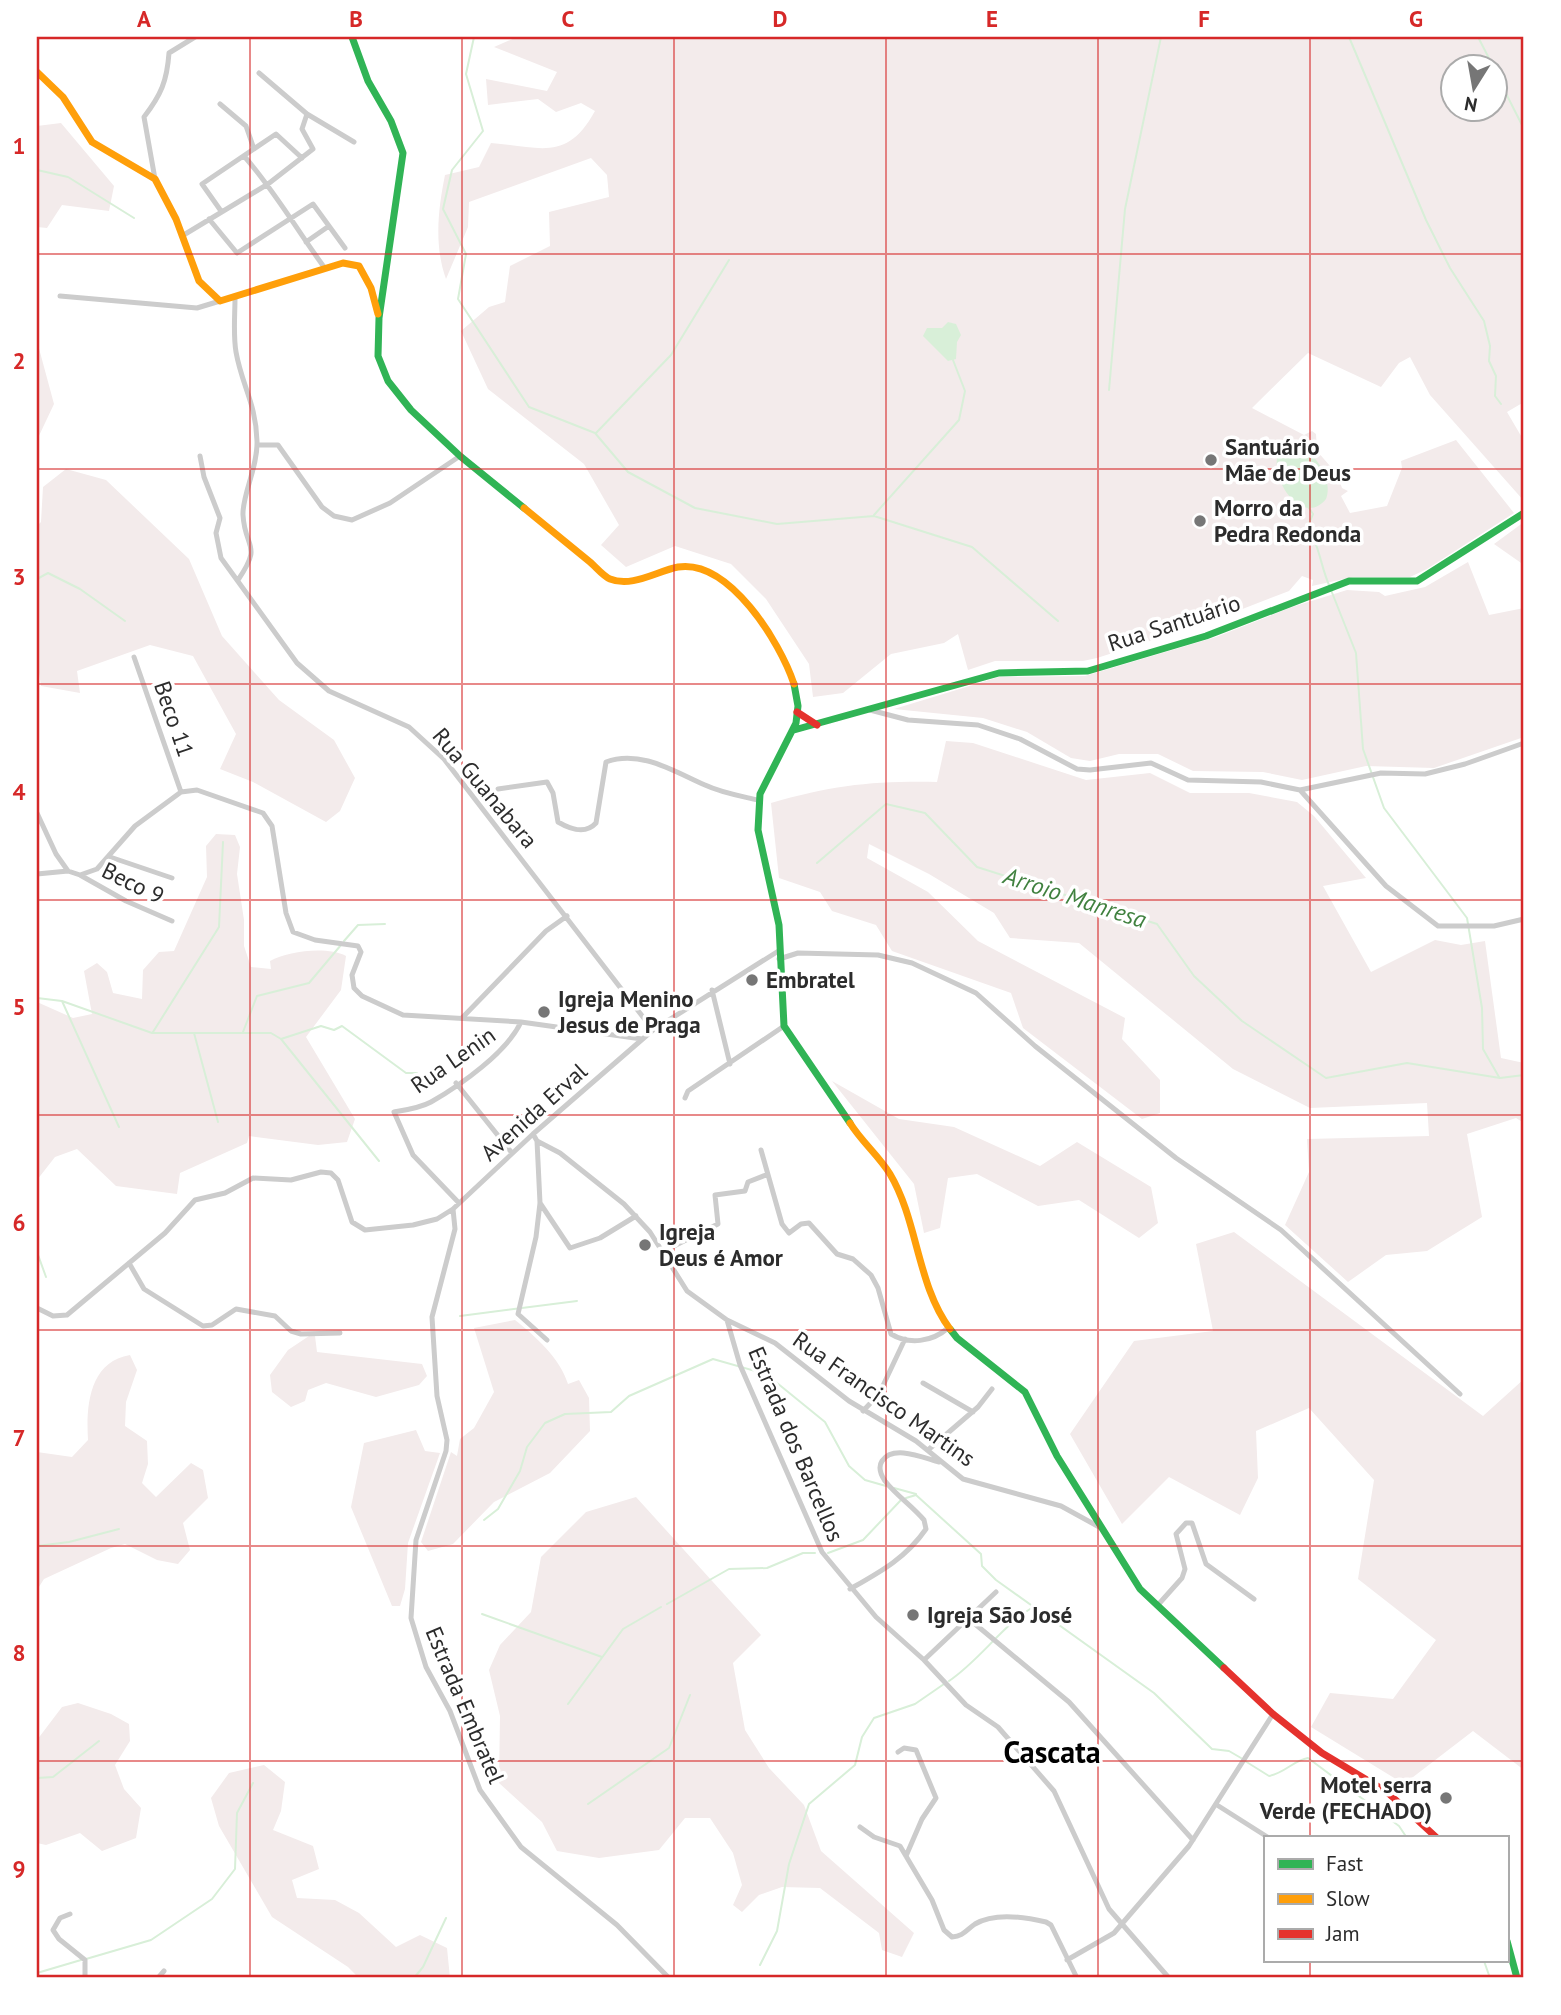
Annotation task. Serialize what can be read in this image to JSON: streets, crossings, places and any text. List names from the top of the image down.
{
  "streets": {
    "main road": ["Rua Santuário"],
    "street": [
      "Beco 11",
      "Rua Guanabara",
      "Beco 9",
      "Rua Lenin",
      "Avenida Erval",
      "Rua Francisco Martins",
      "Estrada dos Barcellos",
      "Estrada Embratel"
    ]
  },
  "crossings": [
    ["Rua Guanabara", "Avenida Erval"],
    ["Rua Lenin", "Avenida Erval"],
    ["Avenida Erval", "Estrada Embratel"],
    ["Rua Francisco Martins", "Estrada dos Barcellos"]
  ],
  "districts": ["Cascata"],
  "water": ["Arroio Manresa"],
  "places": [
    "Santuário Mãe de Deus",
    "Morro da Pedra Redonda",
    "Embratel",
    "Igreja Menino Jesus de Praga",
    "Igreja Deus é Amor",
    "Igreja São José",
    "Motel serra Verde (FECHADO)"
  ],
  "legend": ["Fast", "Slow", "Jam"],
  "north": "bottom",
  "grid": {
    "columns": [
      "A",
      "B",
      "C",
      "D",
      "E",
      "F",
      "G"
    ],
    "rows": [
      "1",
      "2",
      "3",
      "4",
      "5",
      "6",
      "7",
      "8",
      "9"
    ]
  }
}
